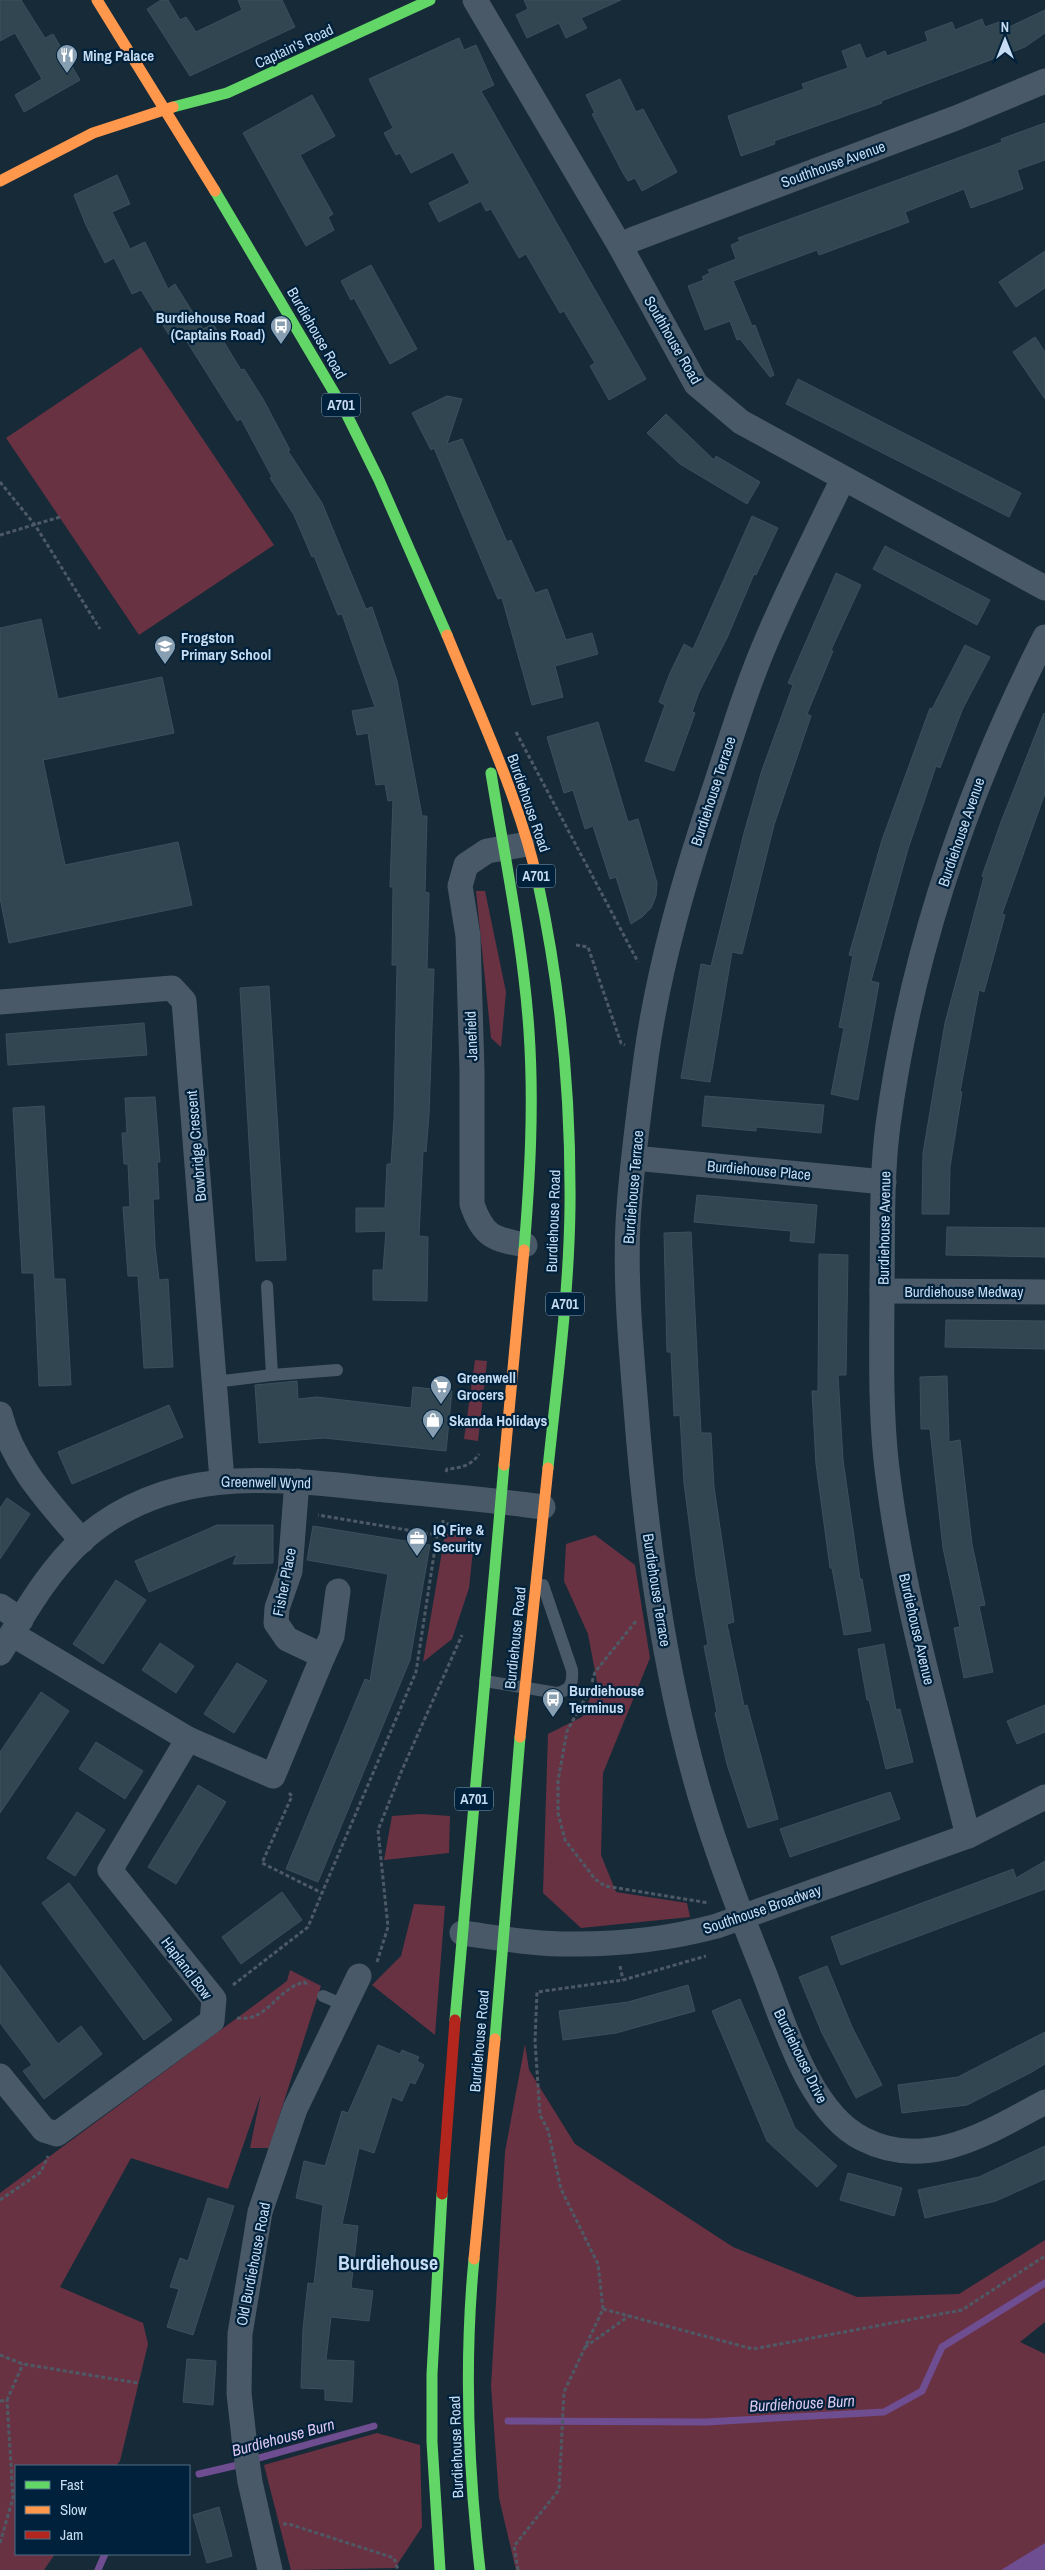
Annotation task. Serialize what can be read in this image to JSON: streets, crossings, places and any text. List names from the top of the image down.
{
  "streets": {
    "main road": ["Captain's Road", "Burdiehouse Road", "A701"],
    "street": [
      "Southhouse Avenue",
      "Southhouse Road",
      "Burdiehouse Terrace",
      "Burdiehouse Avenue",
      "Janefield",
      "Bowbridge Crescent",
      "Burdiehouse Place",
      "Burdiehouse Medway",
      "Greenwell Wynd",
      "Fisher Place",
      "Southhouse Broadway",
      "Hapland Bow",
      "Burdiehouse Drive",
      "Old Burdiehouse Road"
    ]
  },
  "crossings": [
    ["Captain's Road", "Burdiehouse Road"],
    ["Captain's Road", "A701"],
    ["Southhouse Avenue", "Southhouse Road"],
    ["Burdiehouse Road", "A701"],
    ["Burdiehouse Road", "Janefield"],
    ["Burdiehouse Road", "Greenwell Wynd"],
    ["Burdiehouse Road", "Southhouse Broadway"],
    ["Southhouse Road", "Burdiehouse Terrace"],
    ["Burdiehouse Terrace", "Burdiehouse Place"],
    ["Burdiehouse Terrace", "Southhouse Broadway"],
    ["Burdiehouse Terrace", "Burdiehouse Drive"],
    ["Burdiehouse Avenue", "Burdiehouse Place"],
    ["Burdiehouse Avenue", "Burdiehouse Medway"],
    ["Burdiehouse Avenue", "Southhouse Broadway"],
    ["Bowbridge Crescent", "Greenwell Wynd"],
    ["Greenwell Wynd", "Fisher Place"],
    ["Southhouse Broadway", "Burdiehouse Drive"]
  ],
  "districts": ["Burdiehouse"],
  "water": ["Burdiehouse Burn"],
  "places": {
    "restaurant": ["Ming Palace"],
    "bus stop": ["Burdiehouse Road (Captains Road)", "Burdiehouse Terminus"],
    "school or university": ["Frogston Primary School"],
    "supermarket": ["Greenwell Grocers"],
    "shop": ["Skanda Holidays"],
    "office": ["IQ Fire & Security"]
  },
  "legend": ["Fast", "Slow", "Jam"],
  "north": "top"
}
